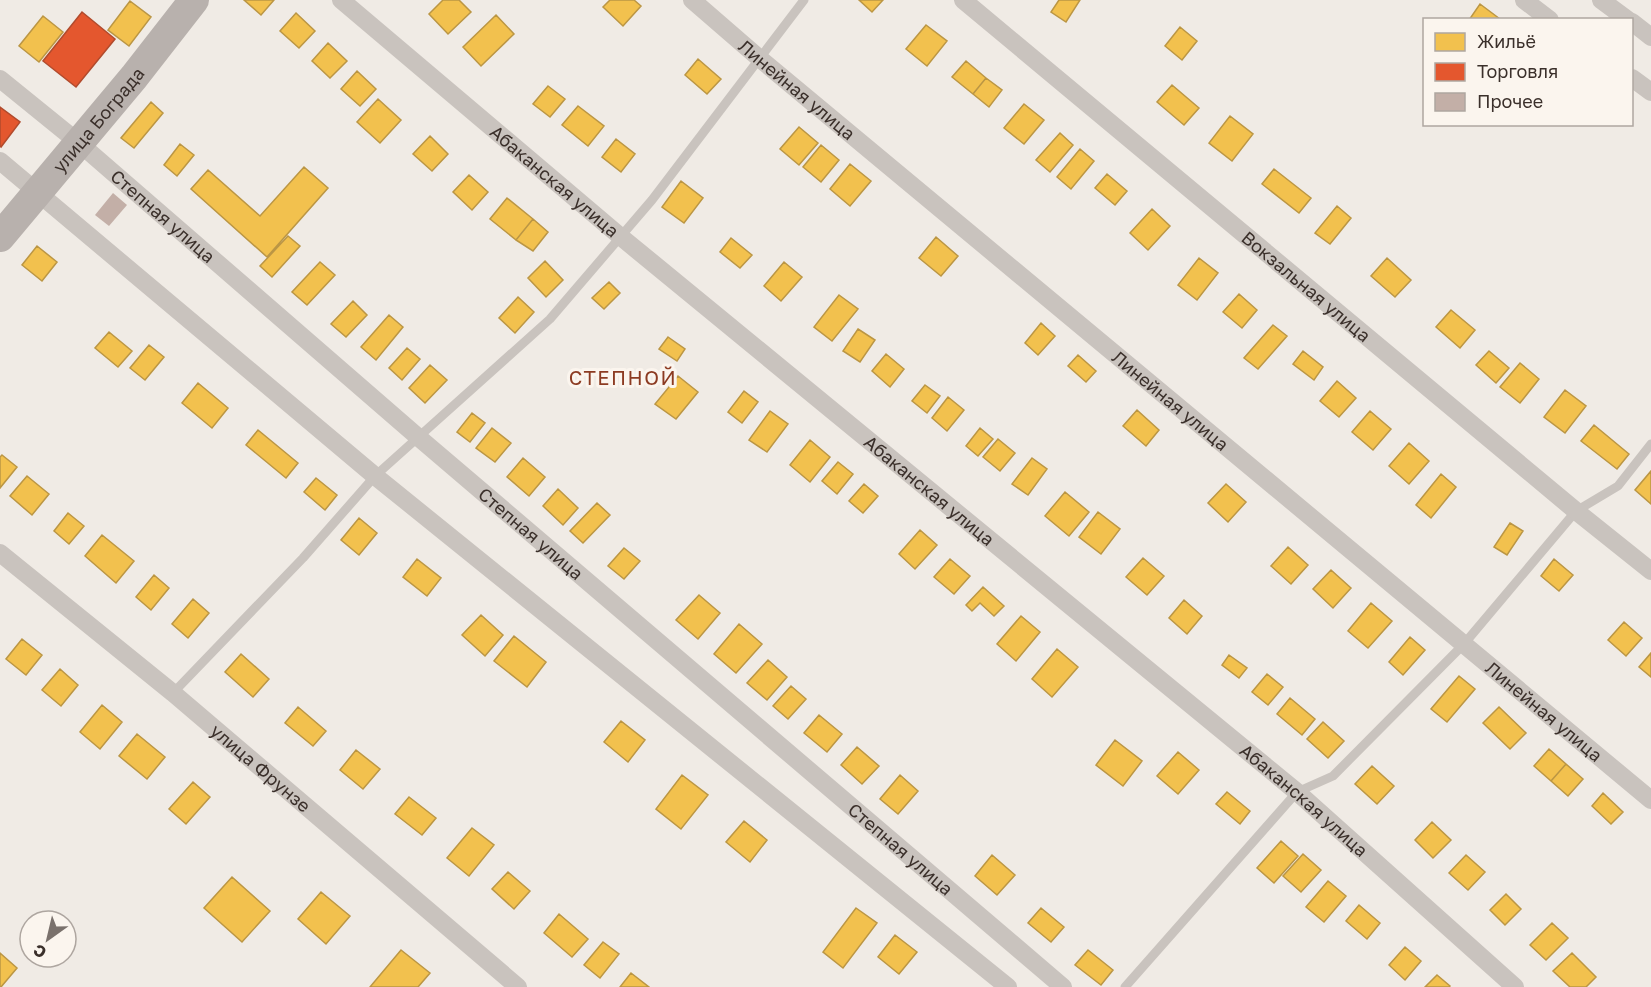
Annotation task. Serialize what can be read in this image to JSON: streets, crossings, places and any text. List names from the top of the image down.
{
  "streets": {
    "main road": ["улица Бограда"],
    "street": [
      "Линейная улица",
      "Абаканская улица",
      "Степная улица",
      "Вокзальная улица",
      "улица Фрунзе"
    ]
  },
  "crossings": [
    ["улица Бограда", "Степная улица"]
  ],
  "districts": ["СТЕПНОЙ"],
  "legend": ["Жильё", "Торговля", "Прочее"],
  "north": "bottom left"
}
